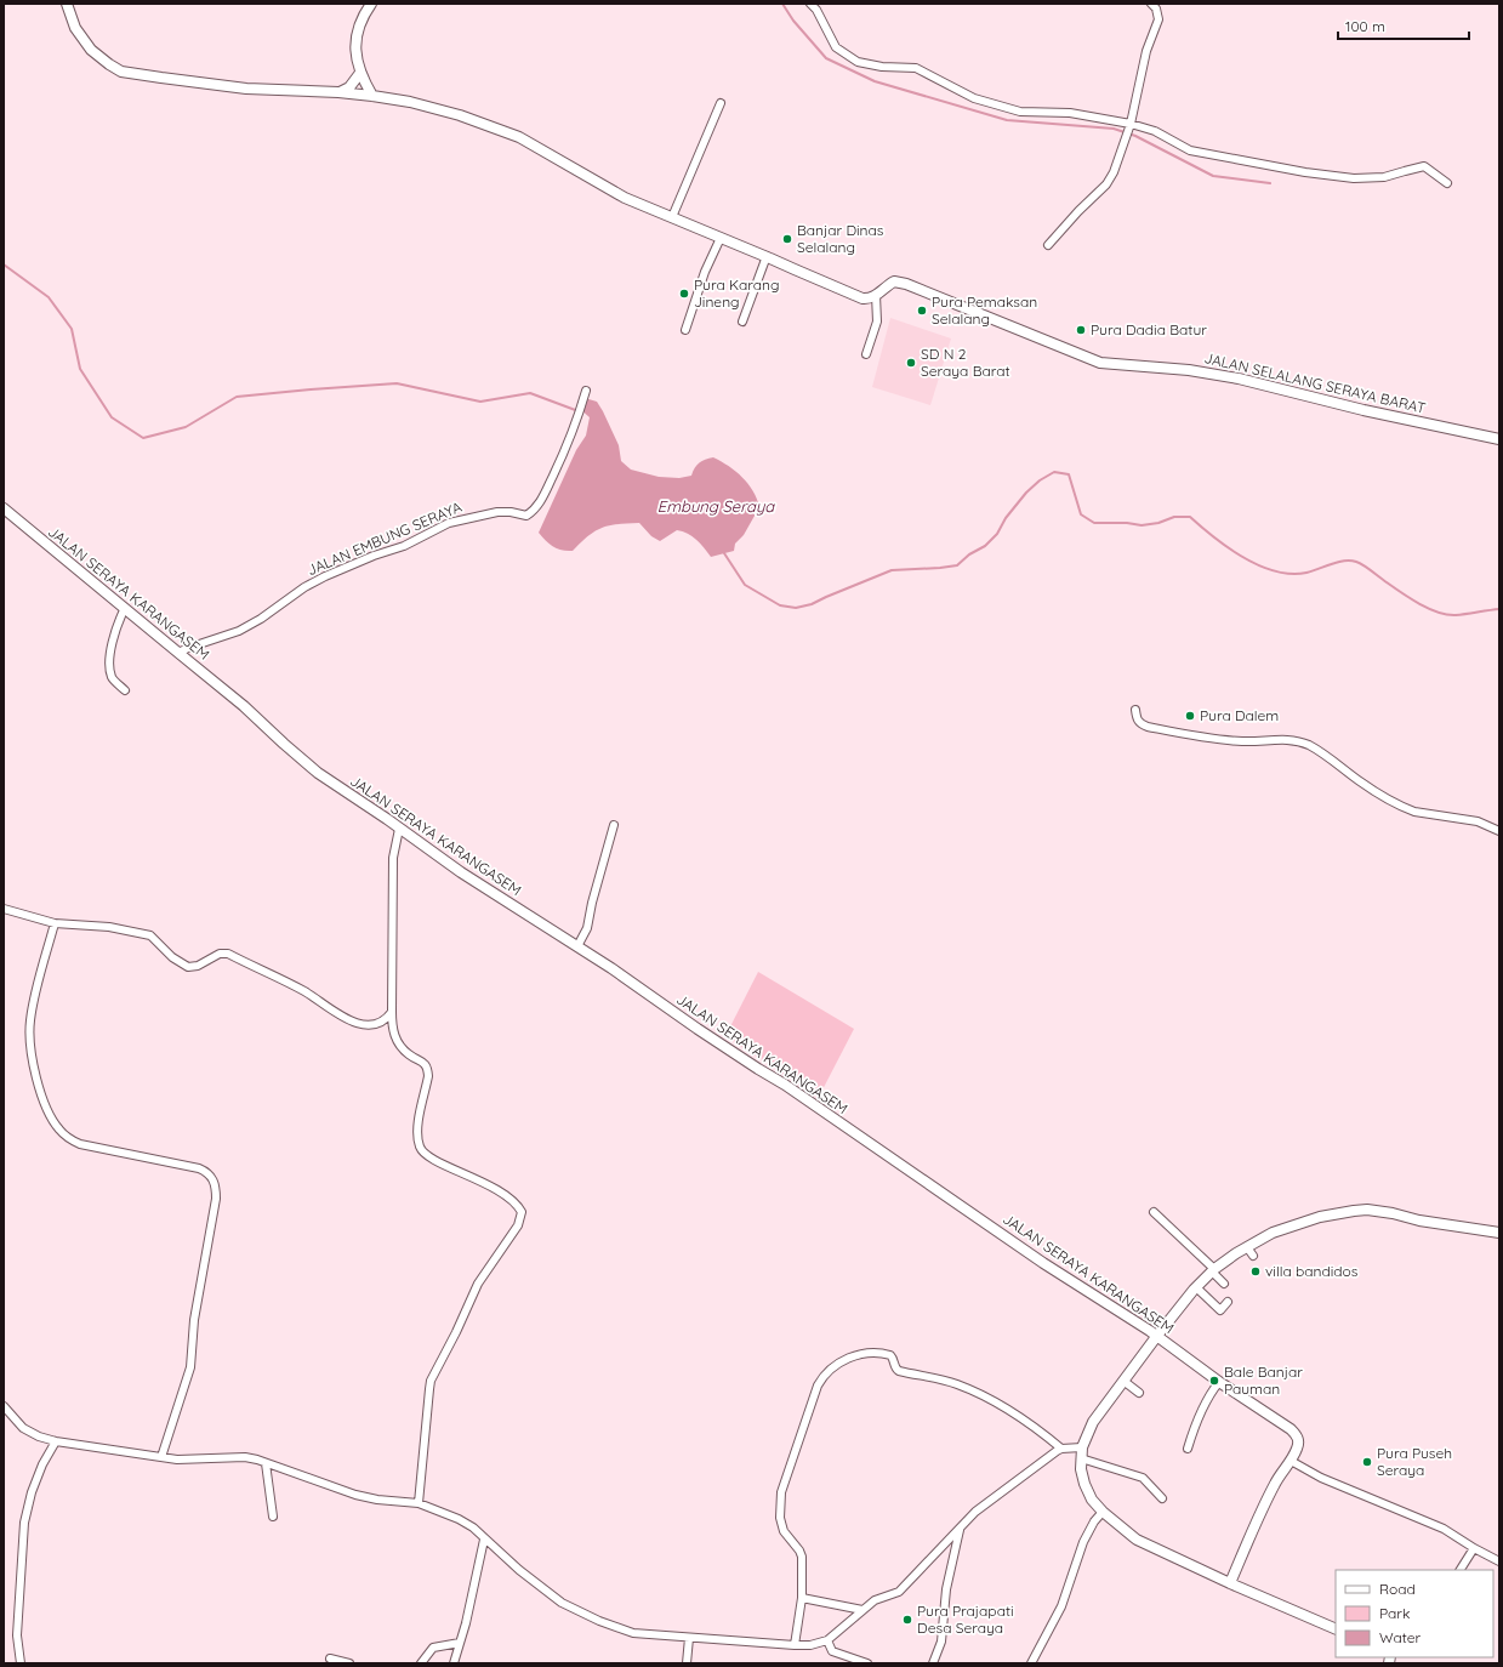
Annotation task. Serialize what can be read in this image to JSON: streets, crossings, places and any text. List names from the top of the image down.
{
  "streets": {
    "street": ["JALAN SELALANG SERAYA BARAT", "JALAN EMBUNG SERAYA", "JALAN SERAYA KARANGASEM"]
  },
  "crossings": [
    ["JALAN EMBUNG SERAYA", "JALAN SERAYA KARANGASEM"]
  ],
  "water": ["Embung Seraya"],
  "places": [
    "Banjar Dinas Selalang",
    "Pura Karang Jineng",
    "Pura Pemaksan Selalang",
    "Pura Dadia Batur",
    "SD N 2 Seraya Barat",
    "Pura Dalem",
    "villa bandidos",
    "Bale Banjar Pauman",
    "Pura Puseh Seraya",
    "Pura Prajapati Desa Seraya"
  ],
  "legend": ["Road", "Park", "Water"],
  "scale_bar": "100 m"
}
